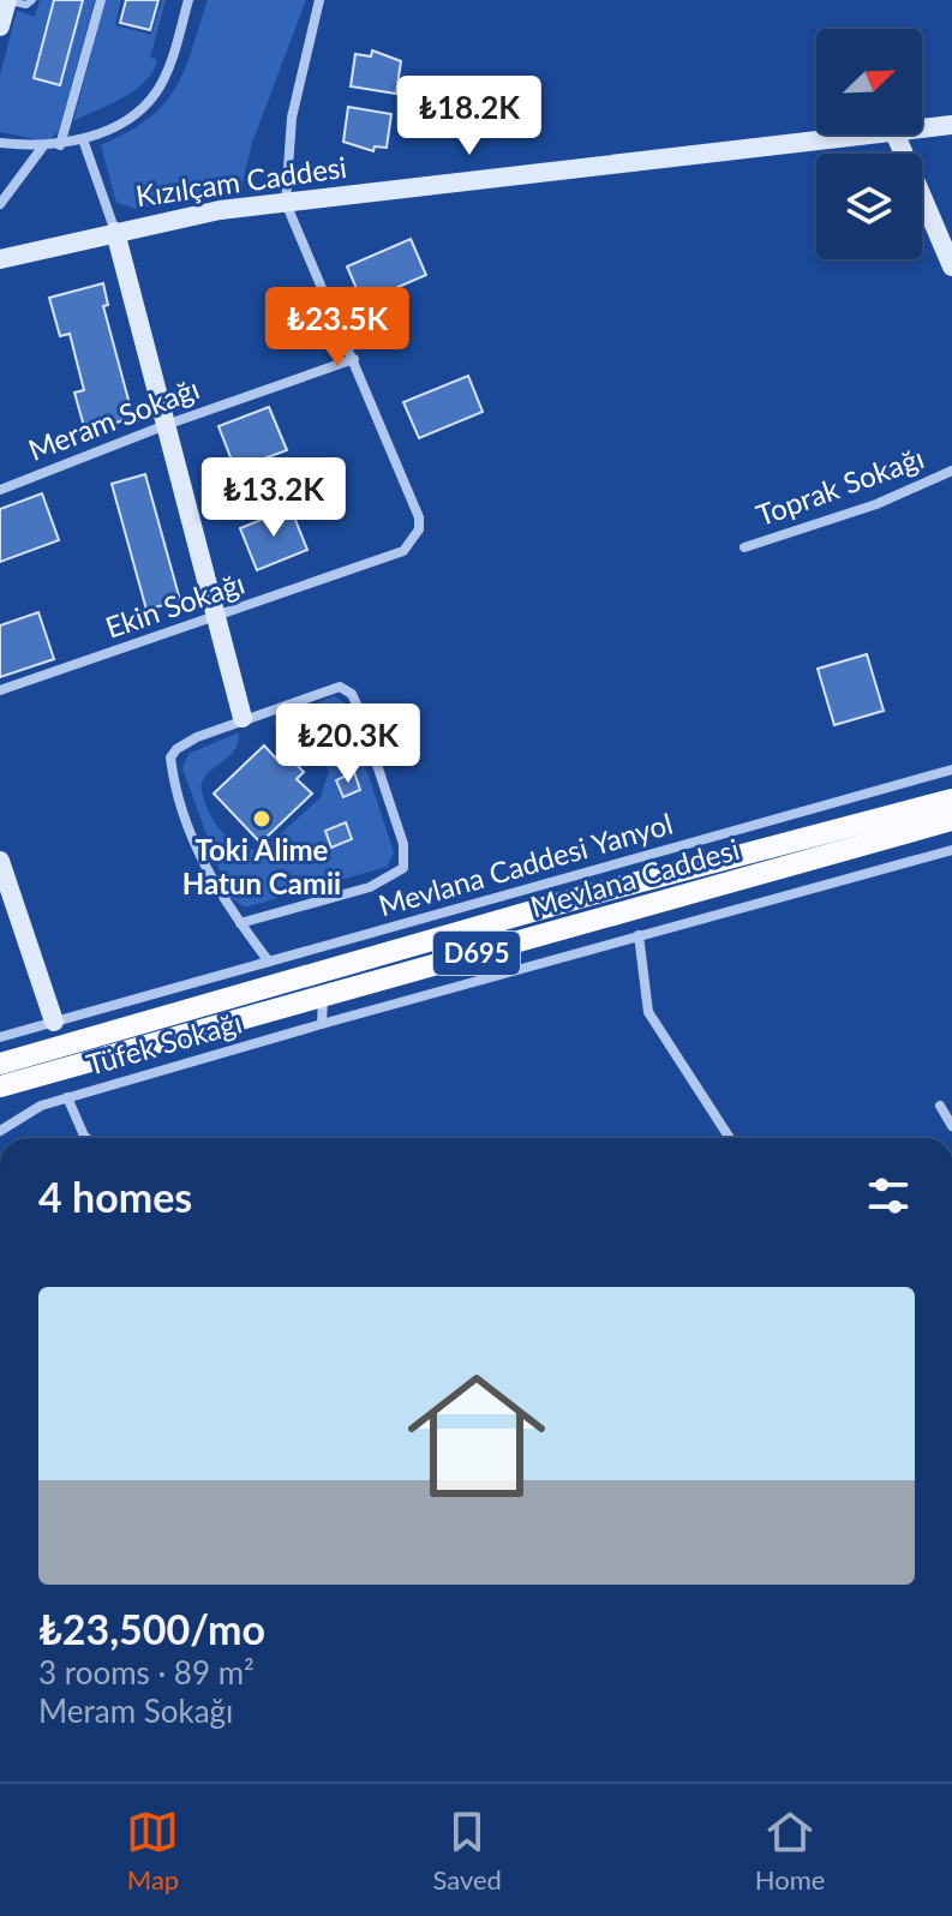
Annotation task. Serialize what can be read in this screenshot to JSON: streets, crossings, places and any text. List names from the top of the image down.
{
  "streets": {
    "main road": ["Mevlana Caddesi", "D695"],
    "street": [
      "Kızılçam Caddesi",
      "Meram Sokağı",
      "Toprak Sokağı",
      "Ekin Sokağı",
      "Mevlana Caddesi Yanyol",
      "Tüfek Sokağı"
    ]
  },
  "crossings": [
    ["Meram Sokağı", "Ekin Sokağı"]
  ],
  "places": ["Toki Alime Hatun Camii"],
  "north": "top right",
  "page": {
    "price": [
      "₺18.2K",
      "₺23.5K",
      "₺13.2K",
      "₺20.3K"
    ],
    "heading": "4 homes",
    "list": [
      {
        "name": "₺23,500/mo",
        "note": "3 rooms · 89 m² · Meram Sokağı"
      }
    ],
    "tabs": ["Map", "Saved", "Home"]
  }
}
